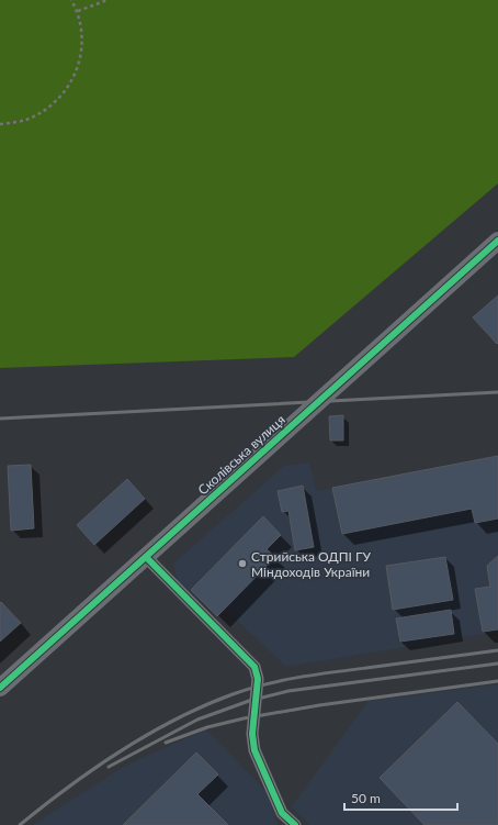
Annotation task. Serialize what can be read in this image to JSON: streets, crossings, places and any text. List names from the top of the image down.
{
  "streets": {
    "street": ["Сколівська вулиця"]
  },
  "places": ["Стрийська ОДПІ ГУ Міндоходів України"],
  "scale_bar": "50 m"
}
